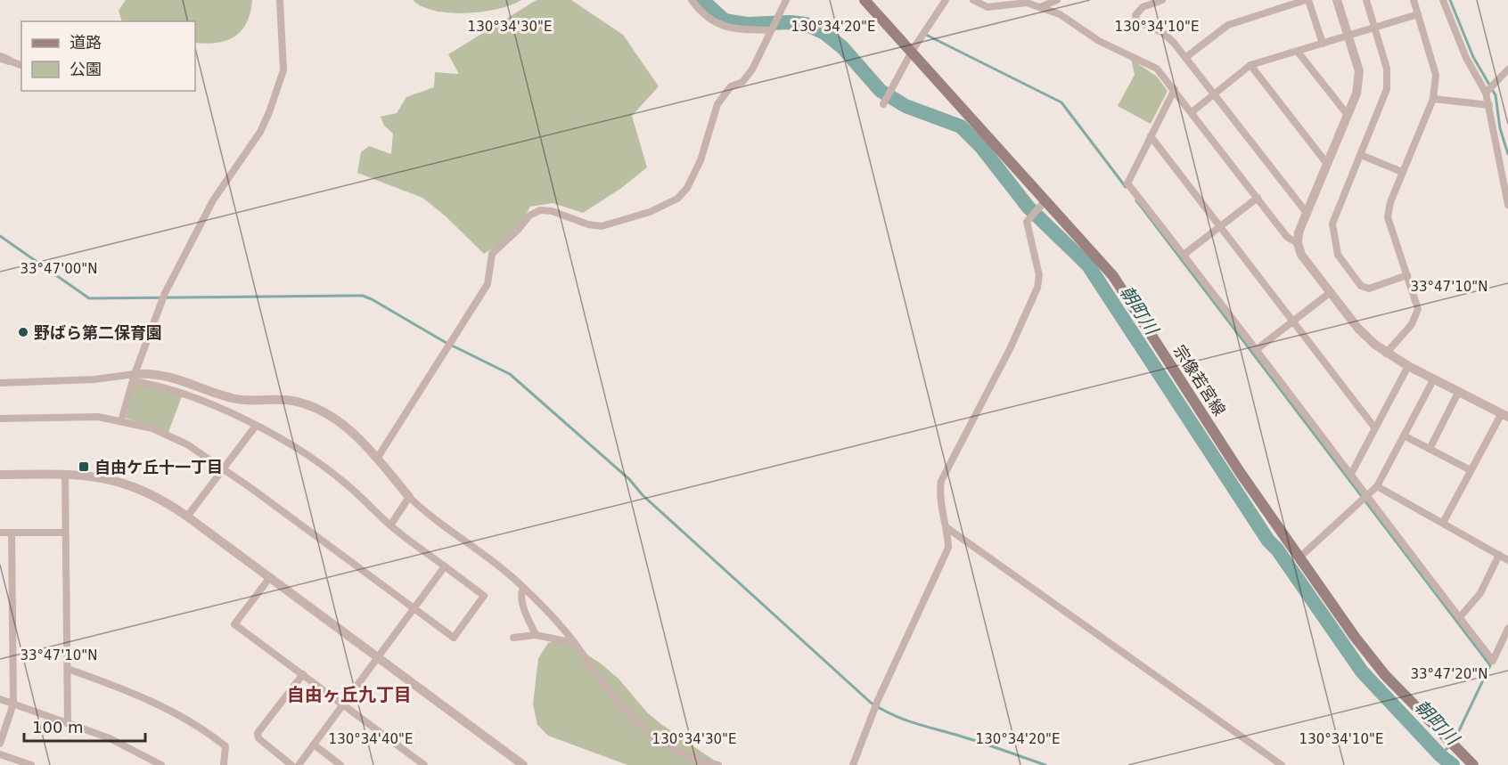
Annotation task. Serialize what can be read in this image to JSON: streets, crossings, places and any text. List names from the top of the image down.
{
  "streets": {
    "main road": ["宗像若宮線"]
  },
  "districts": ["自由ヶ丘九丁目"],
  "water": ["朝町川"],
  "places": {
    "other": ["野ばら第二保育園"],
    "transit": ["自由ケ丘十一丁目"]
  },
  "legend": ["道路", "公園"],
  "scale_bar": "100 m",
  "coordinates": [
    "130°34'30\"E",
    "130°34'20\"E",
    "130°34'10\"E",
    "33°47'00\"N",
    "33°47'10\"N",
    "33°47'20\"N",
    "130°34'40\"E"
  ]
}
